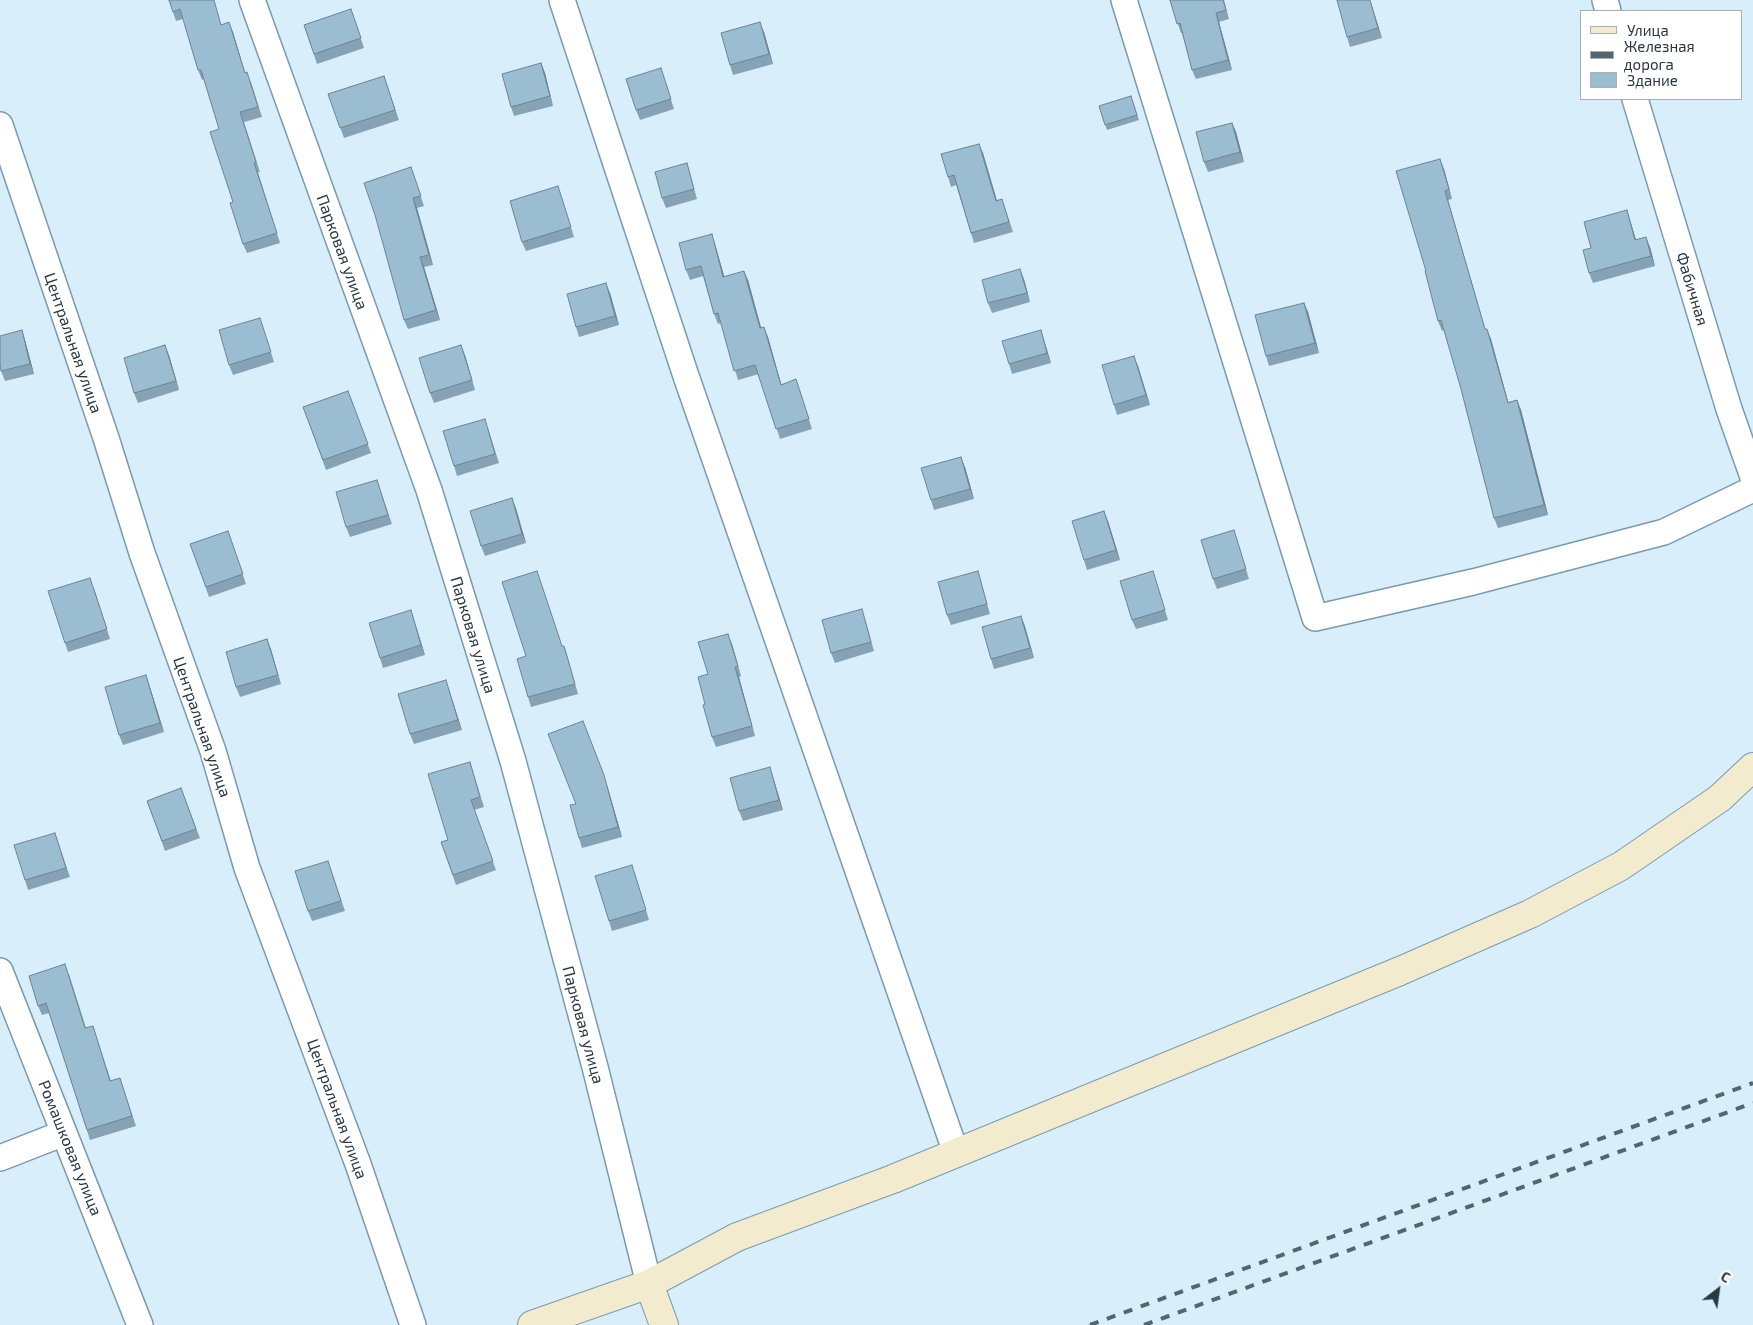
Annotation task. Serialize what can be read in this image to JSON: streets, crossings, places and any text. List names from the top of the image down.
{
  "streets": {
    "street": [
      "Парковая улица",
      "Фабичная",
      "Центральная улица",
      "Ромашковая улица"
    ]
  },
  "legend": ["Улица", "Железная дорога", "Здание"],
  "north": "top right"
}
